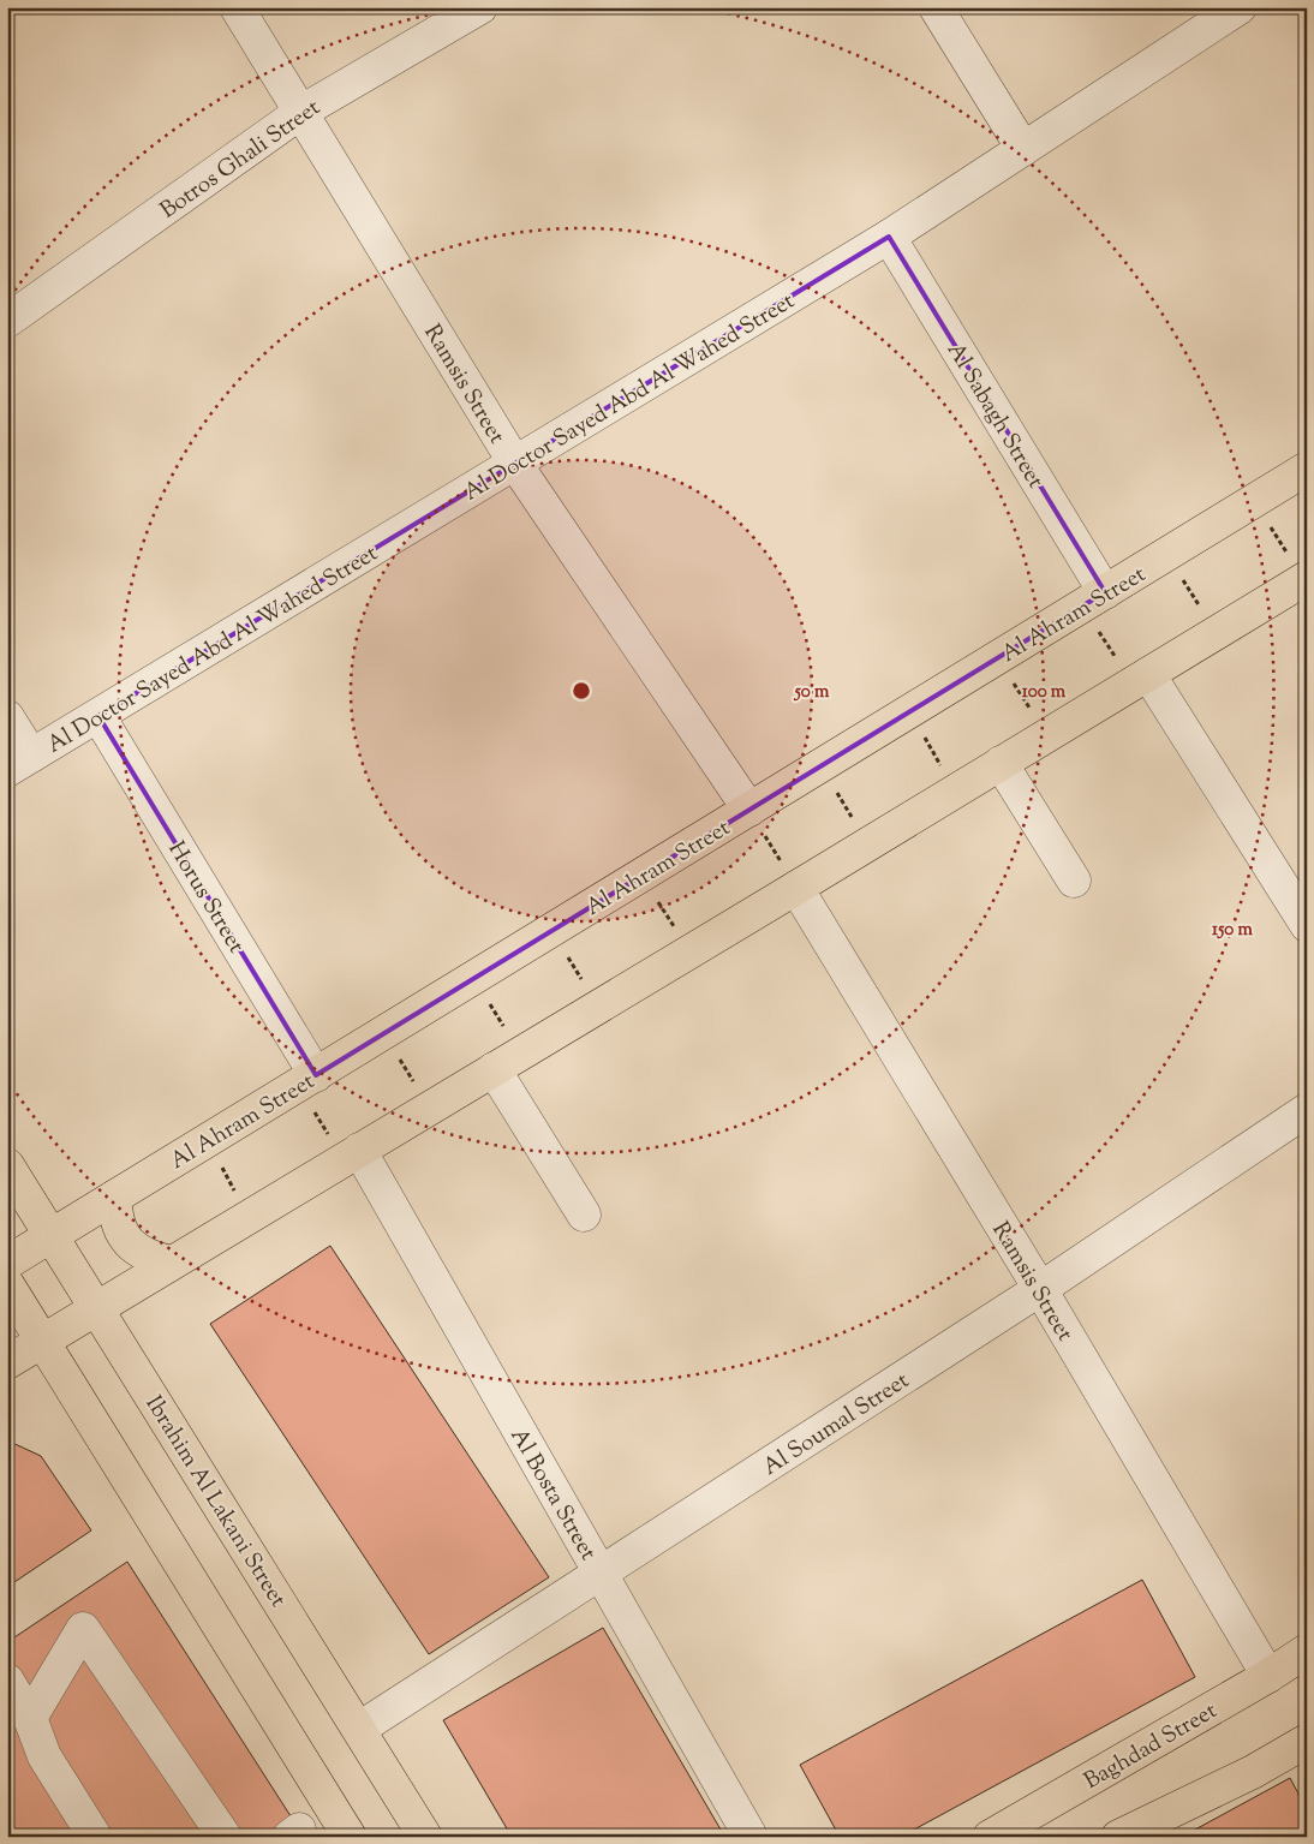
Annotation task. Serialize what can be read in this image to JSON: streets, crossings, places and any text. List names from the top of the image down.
{
  "streets": {
    "main road": ["Al Ahram Street", "Ibrahim Al Lakani Street", "Baghdad Street"],
    "street": [
      "Botros Ghali Street",
      "Ramsis Street",
      "Al Doctor Sayed Abd Al Wahed Street",
      "Al Sabagh Street",
      "Horus Street",
      "Al Soumal Street",
      "Al Bosta Street"
    ]
  },
  "crossings": [
    ["Botros Ghali Street", "Ramsis Street"],
    ["Ramsis Street", "Al Doctor Sayed Abd Al Wahed Street"],
    ["Ramsis Street", "Al Ahram Street"],
    ["Ramsis Street", "Al Soumal Street"],
    ["Ramsis Street", "Baghdad Street"],
    ["Al Doctor Sayed Abd Al Wahed Street", "Al Sabagh Street"],
    ["Al Doctor Sayed Abd Al Wahed Street", "Horus Street"],
    ["Al Sabagh Street", "Al Ahram Street"],
    ["Al Ahram Street", "Horus Street"],
    ["Al Ahram Street", "Ibrahim Al Lakani Street"],
    ["Al Soumal Street", "Al Bosta Street"],
    ["Al Soumal Street", "Ibrahim Al Lakani Street"]
  ],
  "rings": ["50 m", "100 m", "150 m"]
}
